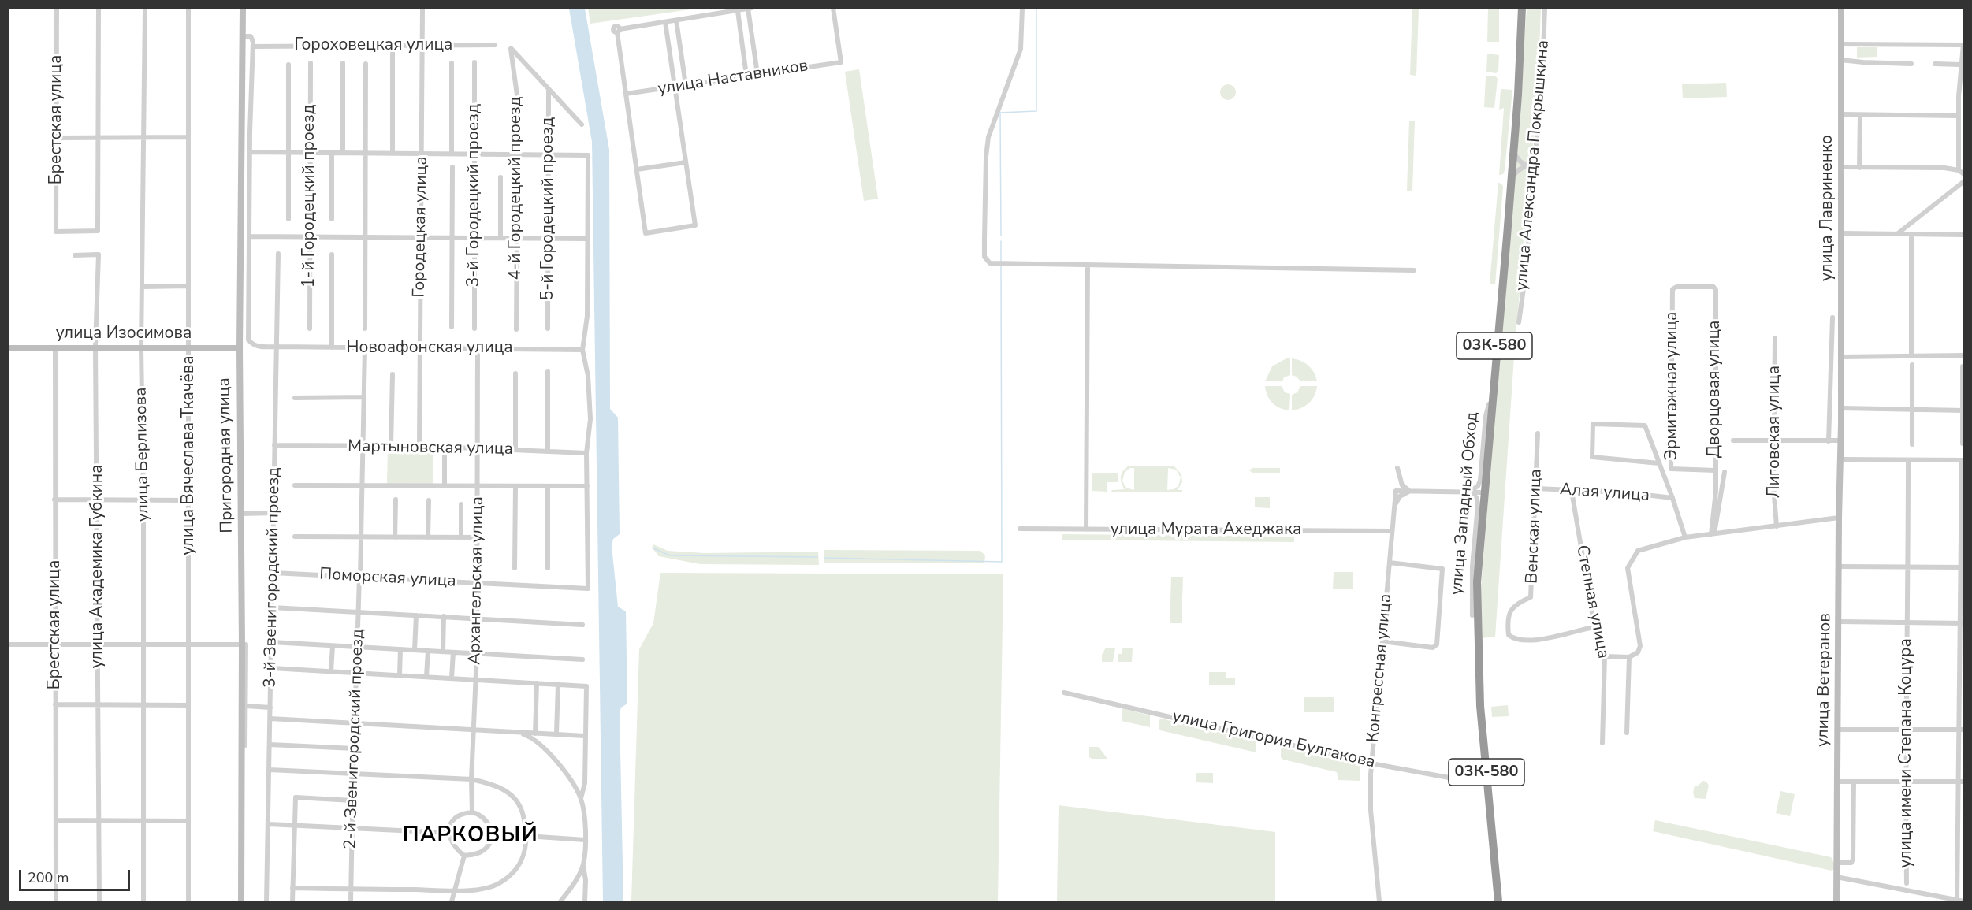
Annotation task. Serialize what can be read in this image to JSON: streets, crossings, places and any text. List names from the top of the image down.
{
  "streets": {
    "highway": ["03К-580", "улица Западный Обход"],
    "street": [
      "Гороховецкая улица",
      "улица Наставников",
      "Брестская улица",
      "улица Александра Покрышкина",
      "4-й Городецкий проезд",
      "3-й Городецкий проезд",
      "1-й Городецкий проезд",
      "улица Лавриненко",
      "5-й Городецкий проезд",
      "Городецкая улица",
      "улица Изосимова",
      "Новоафонская улица",
      "Эрмитажная улица",
      "Дворцовая улица",
      "Лиговская улица",
      "Мартыновская улица",
      "улица Берлизова",
      "улица Вячеслава Ткачёва",
      "Пригородная улица",
      "Алая улица",
      "Венская улица",
      "улица Мурата Ахеджака",
      "улица Академика Губкина",
      "3-й Звенигородский проезд",
      "Поморская улица",
      "Архангельская улица",
      "Степная улица",
      "Конгрессная улица",
      "улица Ветеранов",
      "2-й Звенигородский проезд",
      "улица Григория Булгакова",
      "улица имени Степана Коцура"
    ]
  },
  "crossings": [
    ["Гороховецкая улица", "Городецкая улица"],
    ["Гороховецкая улица", "Новоафонская улица"],
    ["Брестская улица", "улица Изосимова"],
    ["4-й Городецкий проезд", "5-й Городецкий проезд"],
    ["улица Лавриненко", "улица Ветеранов"],
    ["Городецкая улица", "Новоафонская улица"],
    ["Городецкая улица", "Мартыновская улица"],
    ["улица Изосимова", "улица Берлизова"],
    ["улица Изосимова", "улица Вячеслава Ткачёва"],
    ["улица Изосимова", "Пригородная улица"],
    ["улица Изосимова", "улица Академика Губкина"],
    ["03К-580", "улица Западный Обход"],
    ["Новоафонская улица", "3-й Звенигородский проезд"],
    ["Новоафонская улица", "Архангельская улица"],
    ["Новоафонская улица", "2-й Звенигородский проезд"],
    ["Эрмитажная улица", "Дворцовая улица"],
    ["Мартыновская улица", "3-й Звенигородский проезд"],
    ["Мартыновская улица", "Архангельская улица"],
    ["Мартыновская улица", "2-й Звенигородский проезд"],
    ["Алая улица", "Венская улица"],
    ["Алая улица", "Степная улица"],
    ["улица Западный Обход", "улица Григория Булгакова"],
    ["Венская улица", "Степная улица"],
    ["улица Мурата Ахеджака", "Конгрессная улица"],
    ["3-й Звенигородский проезд", "Поморская улица"],
    ["Поморская улица", "Архангельская улица"],
    ["Поморская улица", "2-й Звенигородский проезд"],
    ["Конгрессная улица", "улица Григория Булгакова"]
  ],
  "districts": ["ПАРКОВЫЙ"],
  "scale_bar": "200 m"
}
